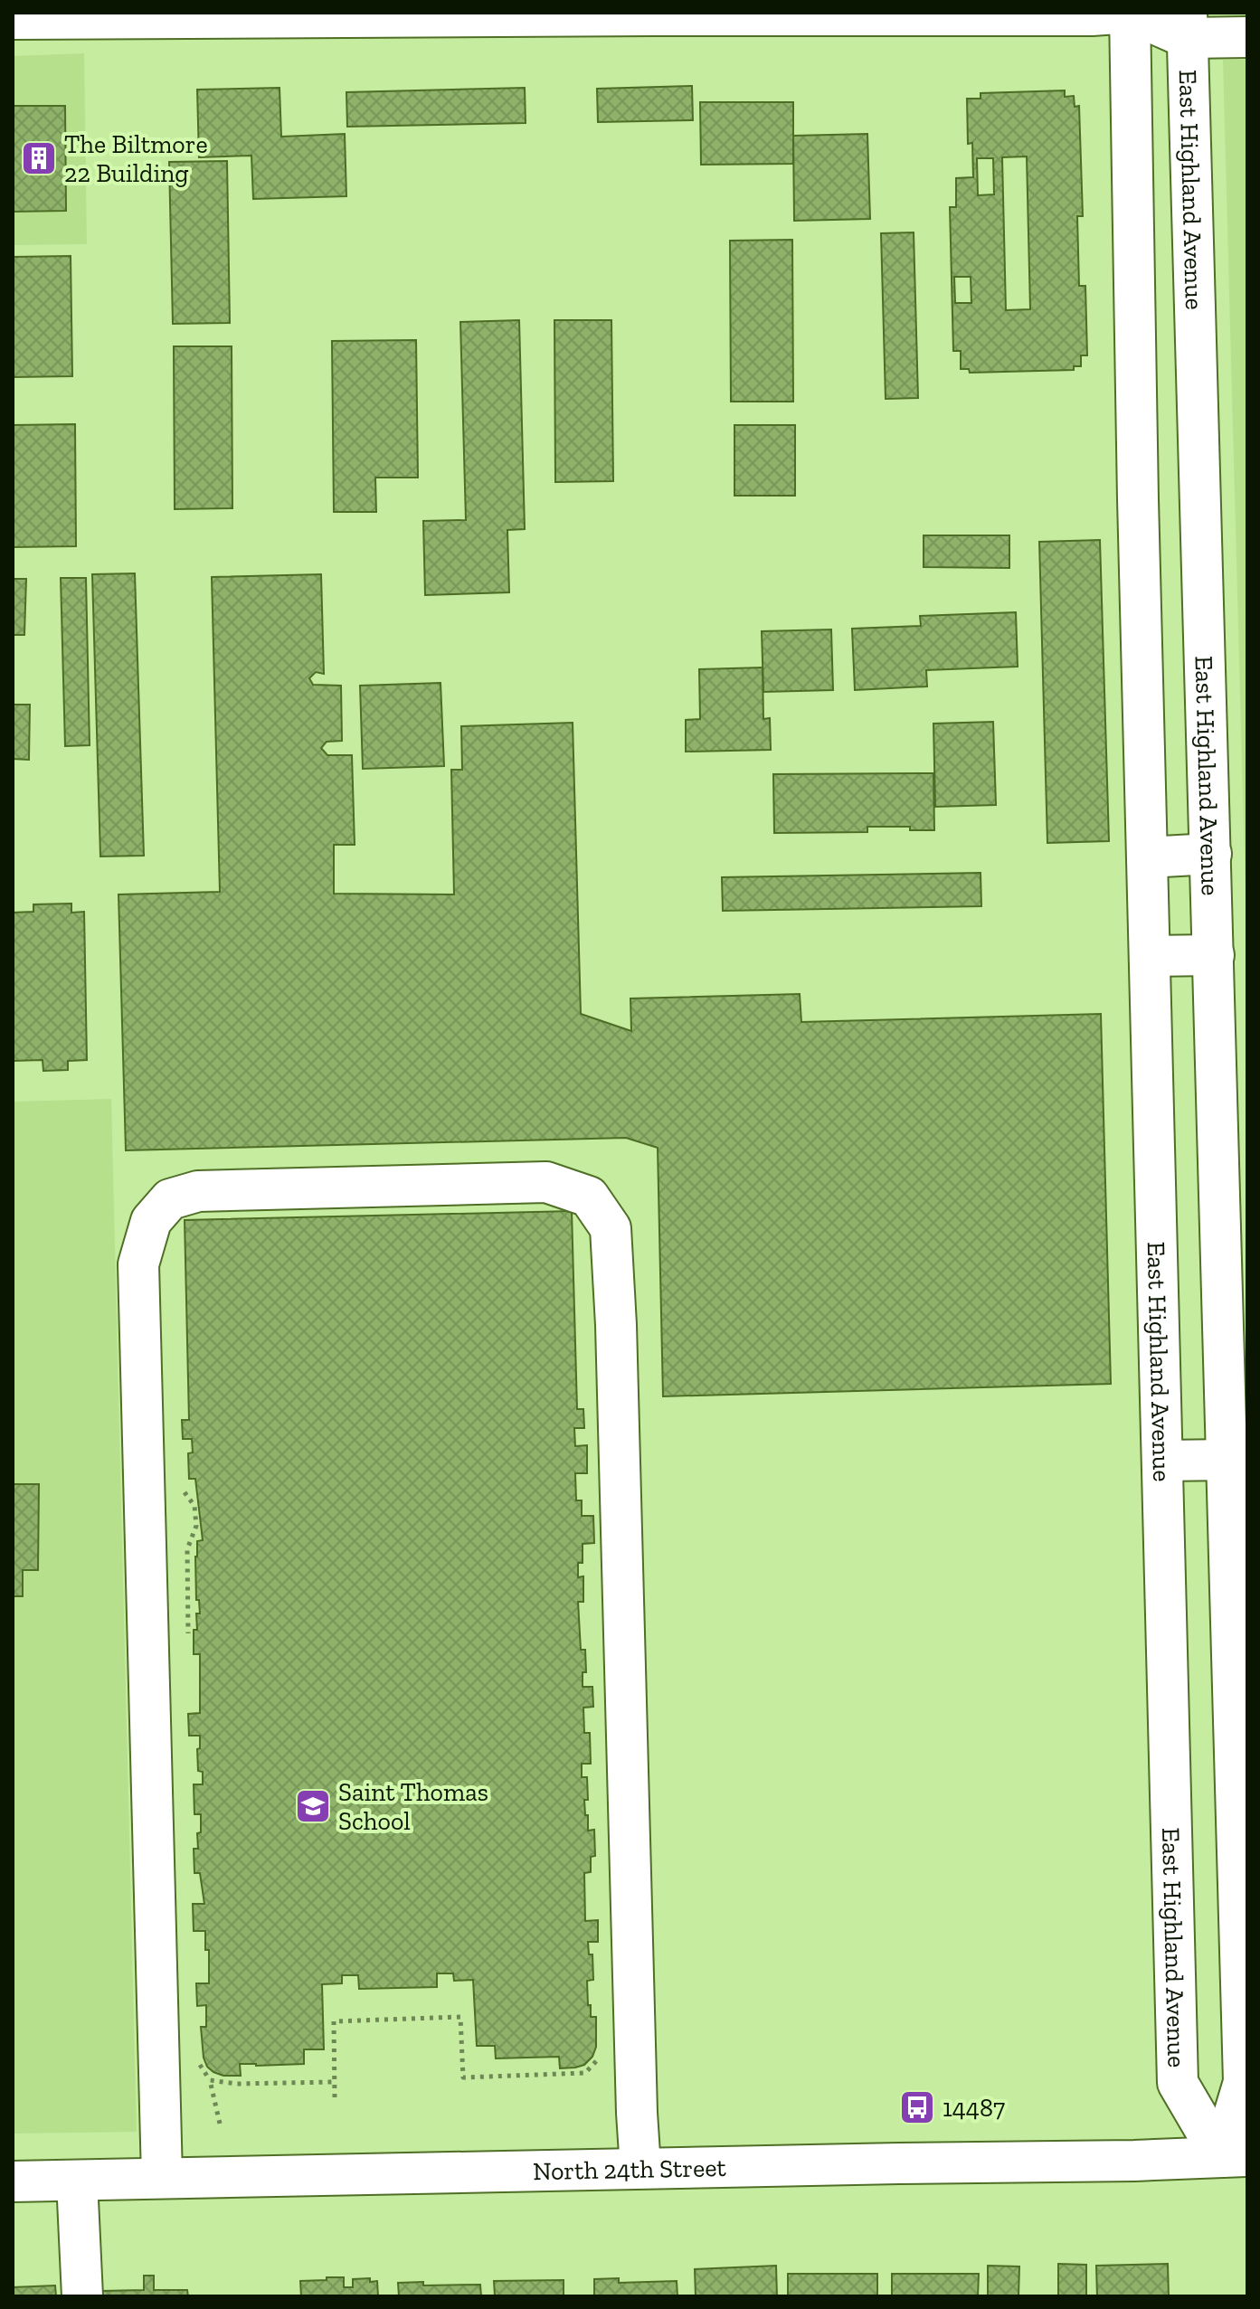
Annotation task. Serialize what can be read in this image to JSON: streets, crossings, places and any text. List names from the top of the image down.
{
  "streets": {
    "main road": ["East Highland Avenue", "North 24th Street"]
  },
  "crossings": [
    ["East Highland Avenue", "North 24th Street"]
  ],
  "places": {
    "building": ["The Biltmore 22 Building"],
    "school or university": ["Saint Thomas School"],
    "bus stop": ["14487"]
  }
}
